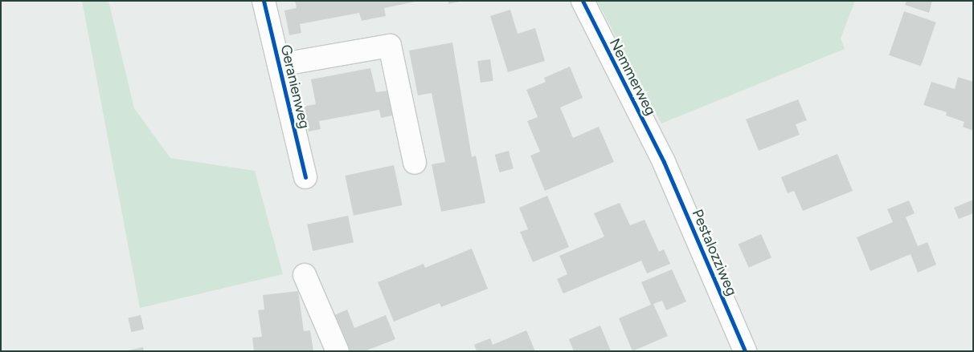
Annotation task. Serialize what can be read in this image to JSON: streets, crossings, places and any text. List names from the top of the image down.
{
  "streets": {
    "street": ["Nemmerweg", "Geranienweg", "Pestalozziweg"]
  },
  "crossings": [
    ["Nemmerweg", "Pestalozziweg"]
  ]
}
